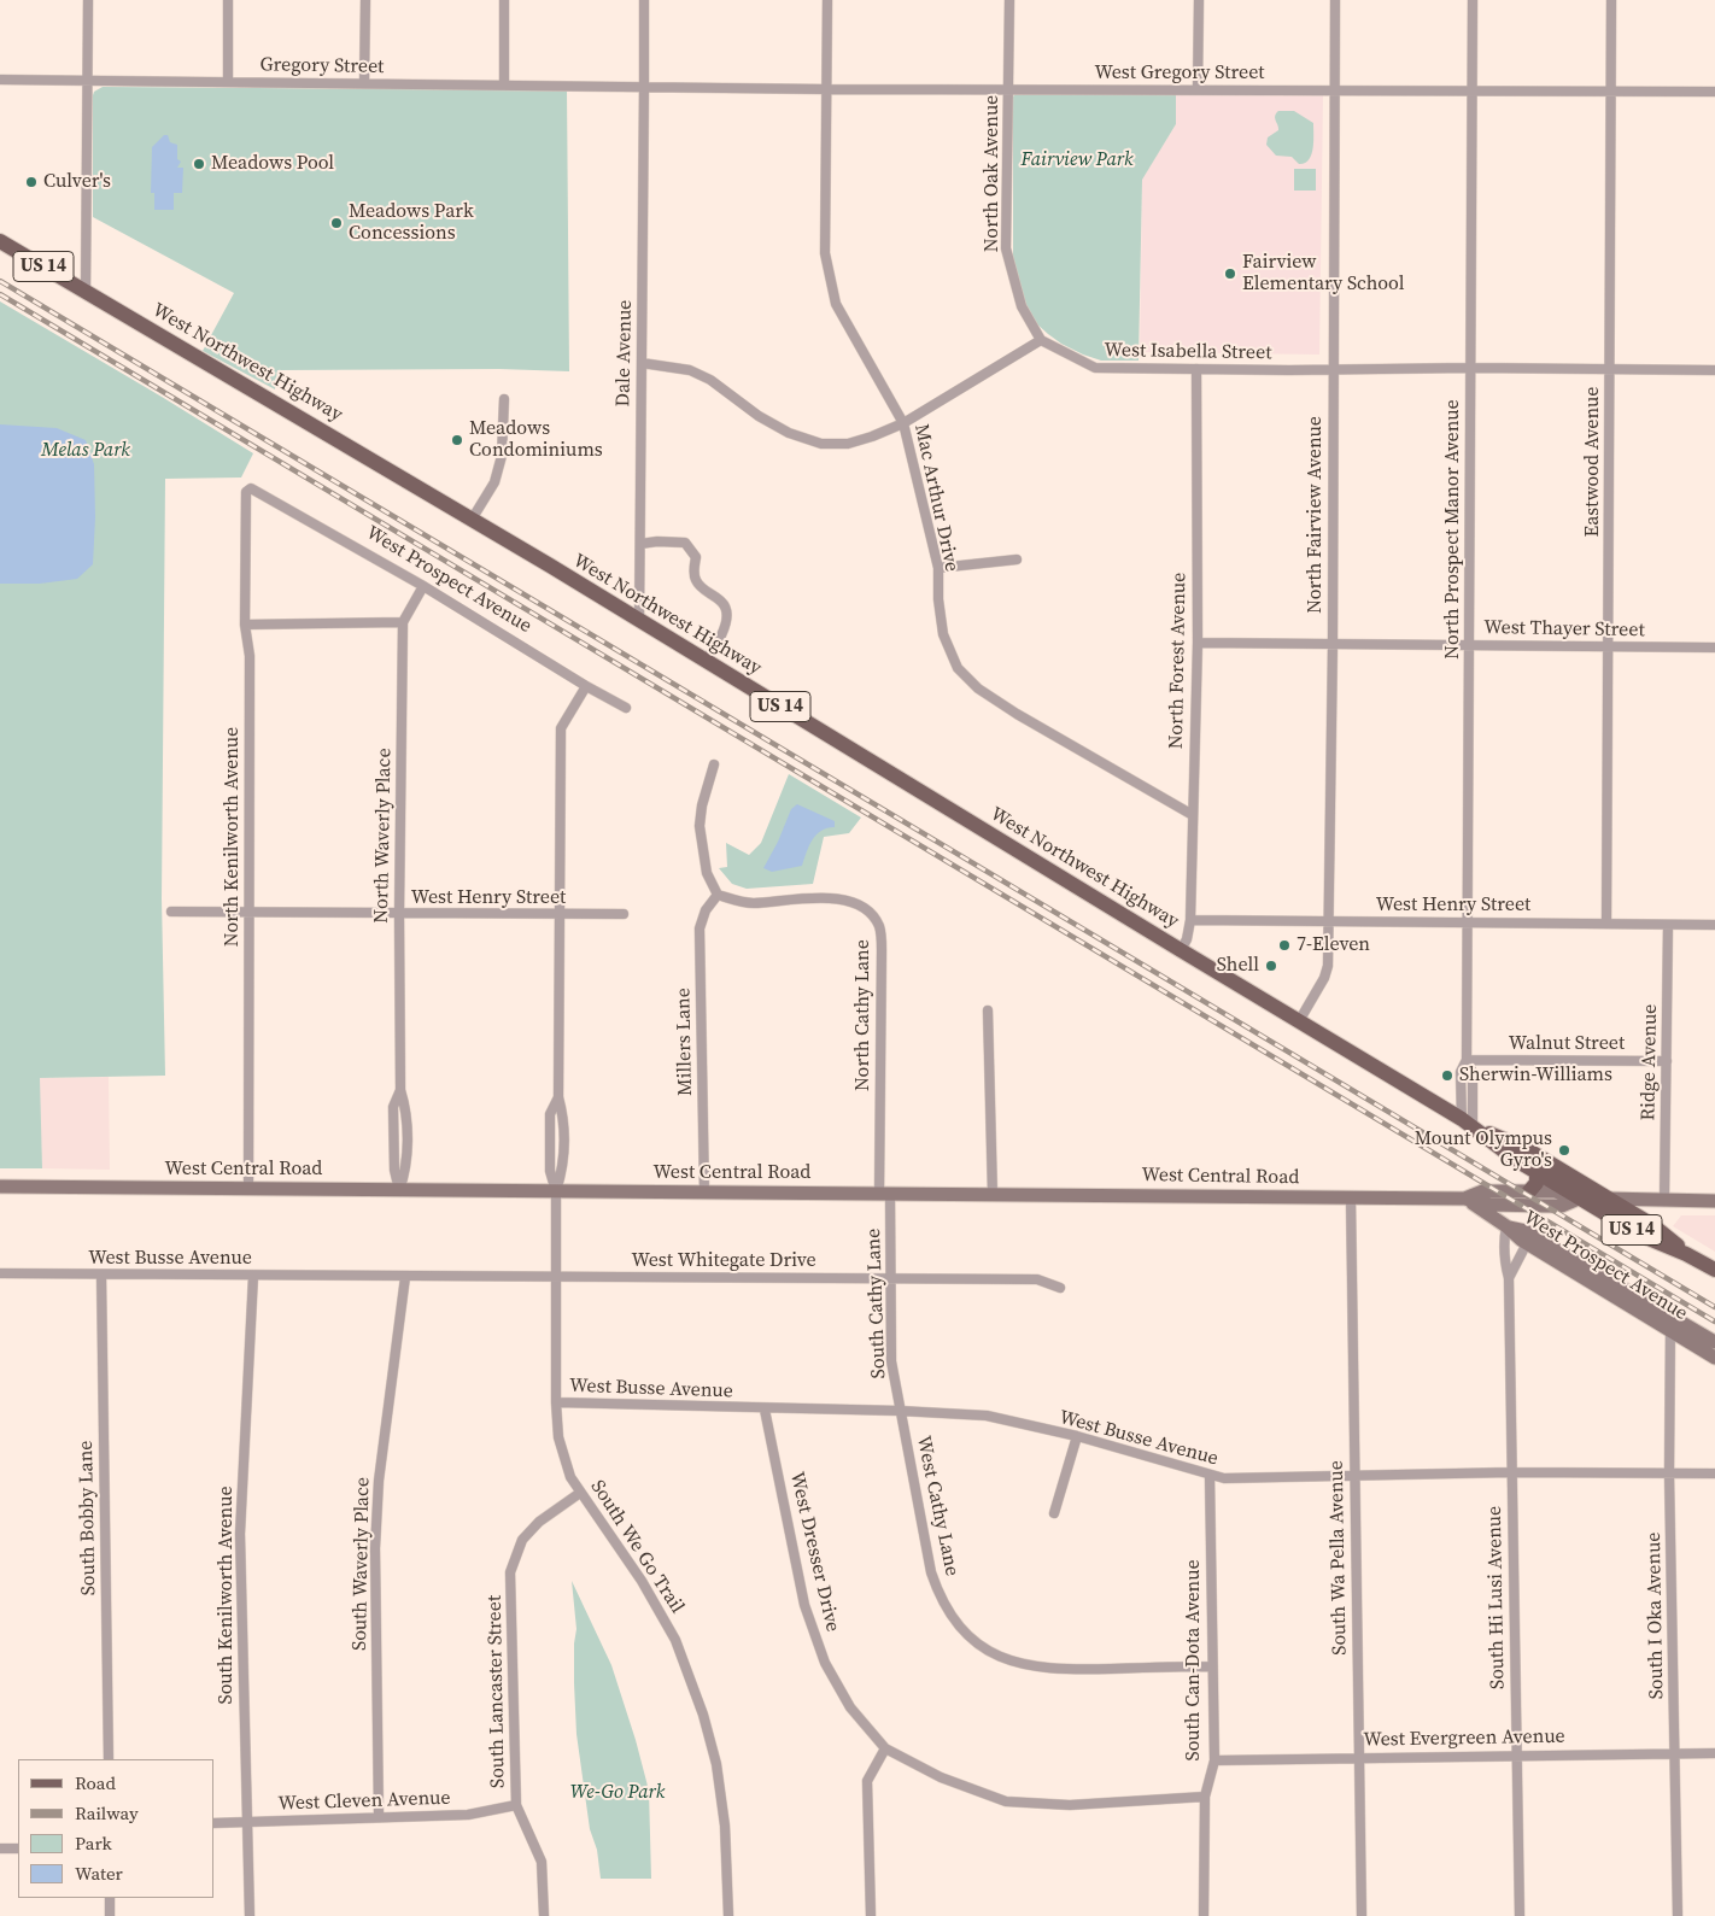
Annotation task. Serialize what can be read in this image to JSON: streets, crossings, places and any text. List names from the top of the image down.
{
  "streets": {
    "main road": [
      "US 14",
      "West Northwest Highway",
      "West Prospect Avenue",
      "West Central Road"
    ],
    "street": [
      "Gregory Street",
      "West Gregory Street",
      "North Oak Avenue",
      "West Isabella Street",
      "Dale Avenue",
      "Eastwood Avenue",
      "Mac Arthur Drive",
      "North Fairview Avenue",
      "North Prospect Manor Avenue",
      "West Thayer Street",
      "North Forest Avenue",
      "North Waverly Place",
      "North Kenilworth Avenue",
      "West Henry Street",
      "North Cathy Lane",
      "Millers Lane",
      "Walnut Street",
      "Ridge Avenue",
      "West Busse Avenue",
      "West Whitegate Drive",
      "South Cathy Lane",
      "West Cathy Lane",
      "South Bobby Lane",
      "South We Go Trail",
      "West Dresser Drive",
      "South Wa Pella Avenue",
      "South Waverly Place",
      "South Kenilworth Avenue",
      "South Hi Lusi Avenue",
      "South I Oka Avenue",
      "South Can-Dota Avenue",
      "South Lancaster Street",
      "West Evergreen Avenue",
      "West Cleven Avenue"
    ]
  },
  "crossings": [
    ["Gregory Street", "West Gregory Street"],
    ["Gregory Street", "Dale Avenue"],
    ["West Gregory Street", "North Oak Avenue"],
    ["West Gregory Street", "Dale Avenue"],
    ["West Gregory Street", "Eastwood Avenue"],
    ["West Gregory Street", "Mac Arthur Drive"],
    ["West Gregory Street", "North Fairview Avenue"],
    ["West Gregory Street", "North Prospect Manor Avenue"],
    ["North Oak Avenue", "West Isabella Street"],
    ["US 14", "West Northwest Highway"],
    ["West Isabella Street", "Eastwood Avenue"],
    ["West Isabella Street", "North Fairview Avenue"],
    ["West Isabella Street", "North Prospect Manor Avenue"],
    ["West Isabella Street", "North Forest Avenue"],
    ["Dale Avenue", "West Northwest Highway"],
    ["West Northwest Highway", "North Fairview Avenue"],
    ["West Northwest Highway", "North Prospect Manor Avenue"],
    ["West Northwest Highway", "North Forest Avenue"],
    ["West Northwest Highway", "West Central Road"],
    ["Eastwood Avenue", "West Thayer Street"],
    ["Eastwood Avenue", "West Henry Street"],
    ["Mac Arthur Drive", "North Forest Avenue"],
    ["North Fairview Avenue", "West Thayer Street"],
    ["North Fairview Avenue", "West Henry Street"],
    ["North Prospect Manor Avenue", "West Thayer Street"],
    ["North Prospect Manor Avenue", "West Henry Street"],
    ["North Prospect Manor Avenue", "Walnut Street"],
    ["West Prospect Avenue", "North Kenilworth Avenue"],
    ["West Prospect Avenue", "West Central Road"],
    ["West Prospect Avenue", "South Hi Lusi Avenue"],
    ["West Prospect Avenue", "South I Oka Avenue"],
    ["West Thayer Street", "North Forest Avenue"],
    ["North Forest Avenue", "West Henry Street"],
    ["North Waverly Place", "West Henry Street"],
    ["North Waverly Place", "West Central Road"],
    ["North Kenilworth Avenue", "West Henry Street"],
    ["North Kenilworth Avenue", "West Central Road"],
    ["West Henry Street", "Ridge Avenue"],
    ["North Cathy Lane", "Millers Lane"],
    ["North Cathy Lane", "West Central Road"],
    ["North Cathy Lane", "South Cathy Lane"],
    ["Millers Lane", "West Central Road"],
    ["Walnut Street", "Ridge Avenue"],
    ["Ridge Avenue", "West Central Road"],
    ["West Central Road", "South Cathy Lane"],
    ["West Central Road", "South We Go Trail"],
    ["West Central Road", "South Wa Pella Avenue"],
    ["West Busse Avenue", "West Whitegate Drive"],
    ["West Busse Avenue", "South Cathy Lane"],
    ["West Busse Avenue", "West Cathy Lane"],
    ["West Busse Avenue", "South Bobby Lane"],
    ["West Busse Avenue", "South We Go Trail"],
    ["West Busse Avenue", "West Dresser Drive"],
    ["West Busse Avenue", "South Wa Pella Avenue"],
    ["West Busse Avenue", "South Waverly Place"],
    ["West Busse Avenue", "South Kenilworth Avenue"],
    ["West Busse Avenue", "South Hi Lusi Avenue"],
    ["West Busse Avenue", "South I Oka Avenue"],
    ["West Busse Avenue", "South Can-Dota Avenue"],
    ["West Whitegate Drive", "South Cathy Lane"],
    ["West Whitegate Drive", "South We Go Trail"],
    ["South Cathy Lane", "West Cathy Lane"],
    ["West Cathy Lane", "South Can-Dota Avenue"],
    ["South We Go Trail", "South Lancaster Street"],
    ["West Dresser Drive", "South Can-Dota Avenue"],
    ["South Wa Pella Avenue", "West Evergreen Avenue"],
    ["South Waverly Place", "West Cleven Avenue"],
    ["South Kenilworth Avenue", "West Cleven Avenue"],
    ["South Hi Lusi Avenue", "West Evergreen Avenue"],
    ["South I Oka Avenue", "West Evergreen Avenue"],
    ["South Can-Dota Avenue", "West Evergreen Avenue"],
    ["South Lancaster Street", "West Cleven Avenue"]
  ],
  "parks": ["Fairview Park", "Melas Park", "We-Go Park"],
  "places": [
    "Meadows Pool",
    "Culver's",
    "Meadows Park Concessions",
    "Fairview Elementary School",
    "Meadows Condominiums",
    "7-Eleven",
    "Shell",
    "Sherwin-Williams",
    "Mount Olympus Gyro's"
  ],
  "legend": [
    "Road",
    "Railway",
    "Park",
    "Water"
  ]
}
